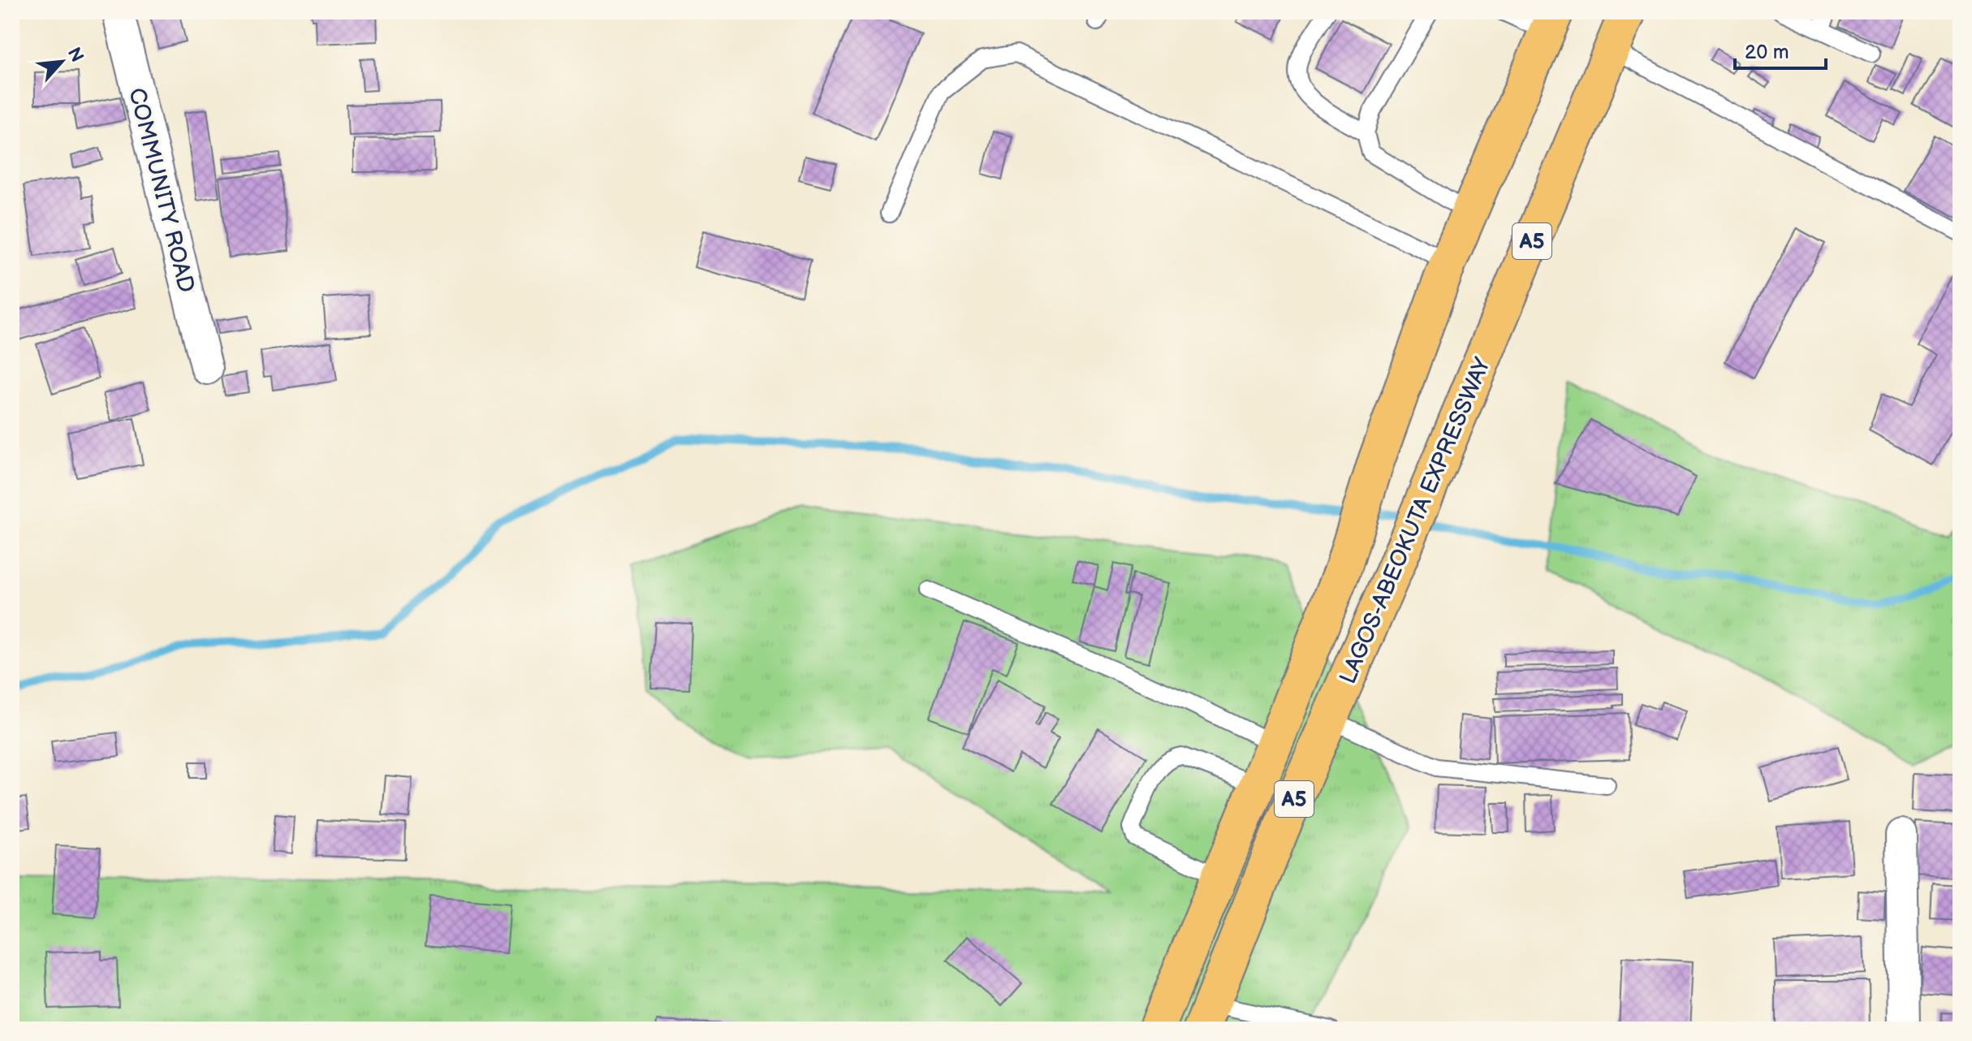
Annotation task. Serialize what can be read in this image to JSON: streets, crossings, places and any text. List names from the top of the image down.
{
  "streets": {
    "highway": ["A5", "LAGOS-ABEOKUTA EXPRESSWAY"],
    "street": ["COMMUNITY ROAD"]
  },
  "scale_bar": "20 m",
  "north": "top right"
}
